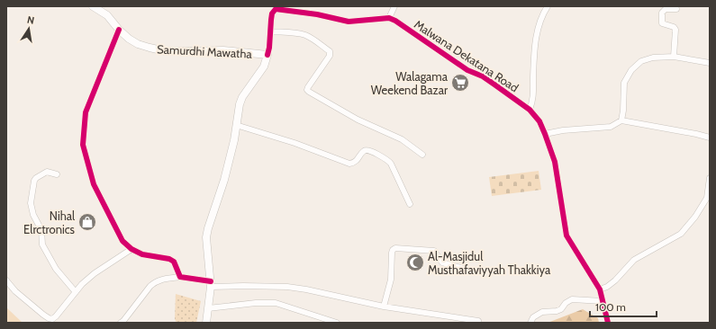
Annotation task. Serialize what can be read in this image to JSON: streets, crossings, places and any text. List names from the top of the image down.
{
  "streets": {
    "main road": ["Samurdhi Mawatha"],
    "street": ["Malwana Dekatana Road"]
  },
  "places": {
    "supermarket": ["Walagama Weekend Bazar"],
    "shop": ["Nihal Elrctronics"],
    "mosque": ["Al-Masjidul Musthafaviyyah Thakkiya"]
  },
  "scale_bar": "100 m",
  "north": "top"
}
